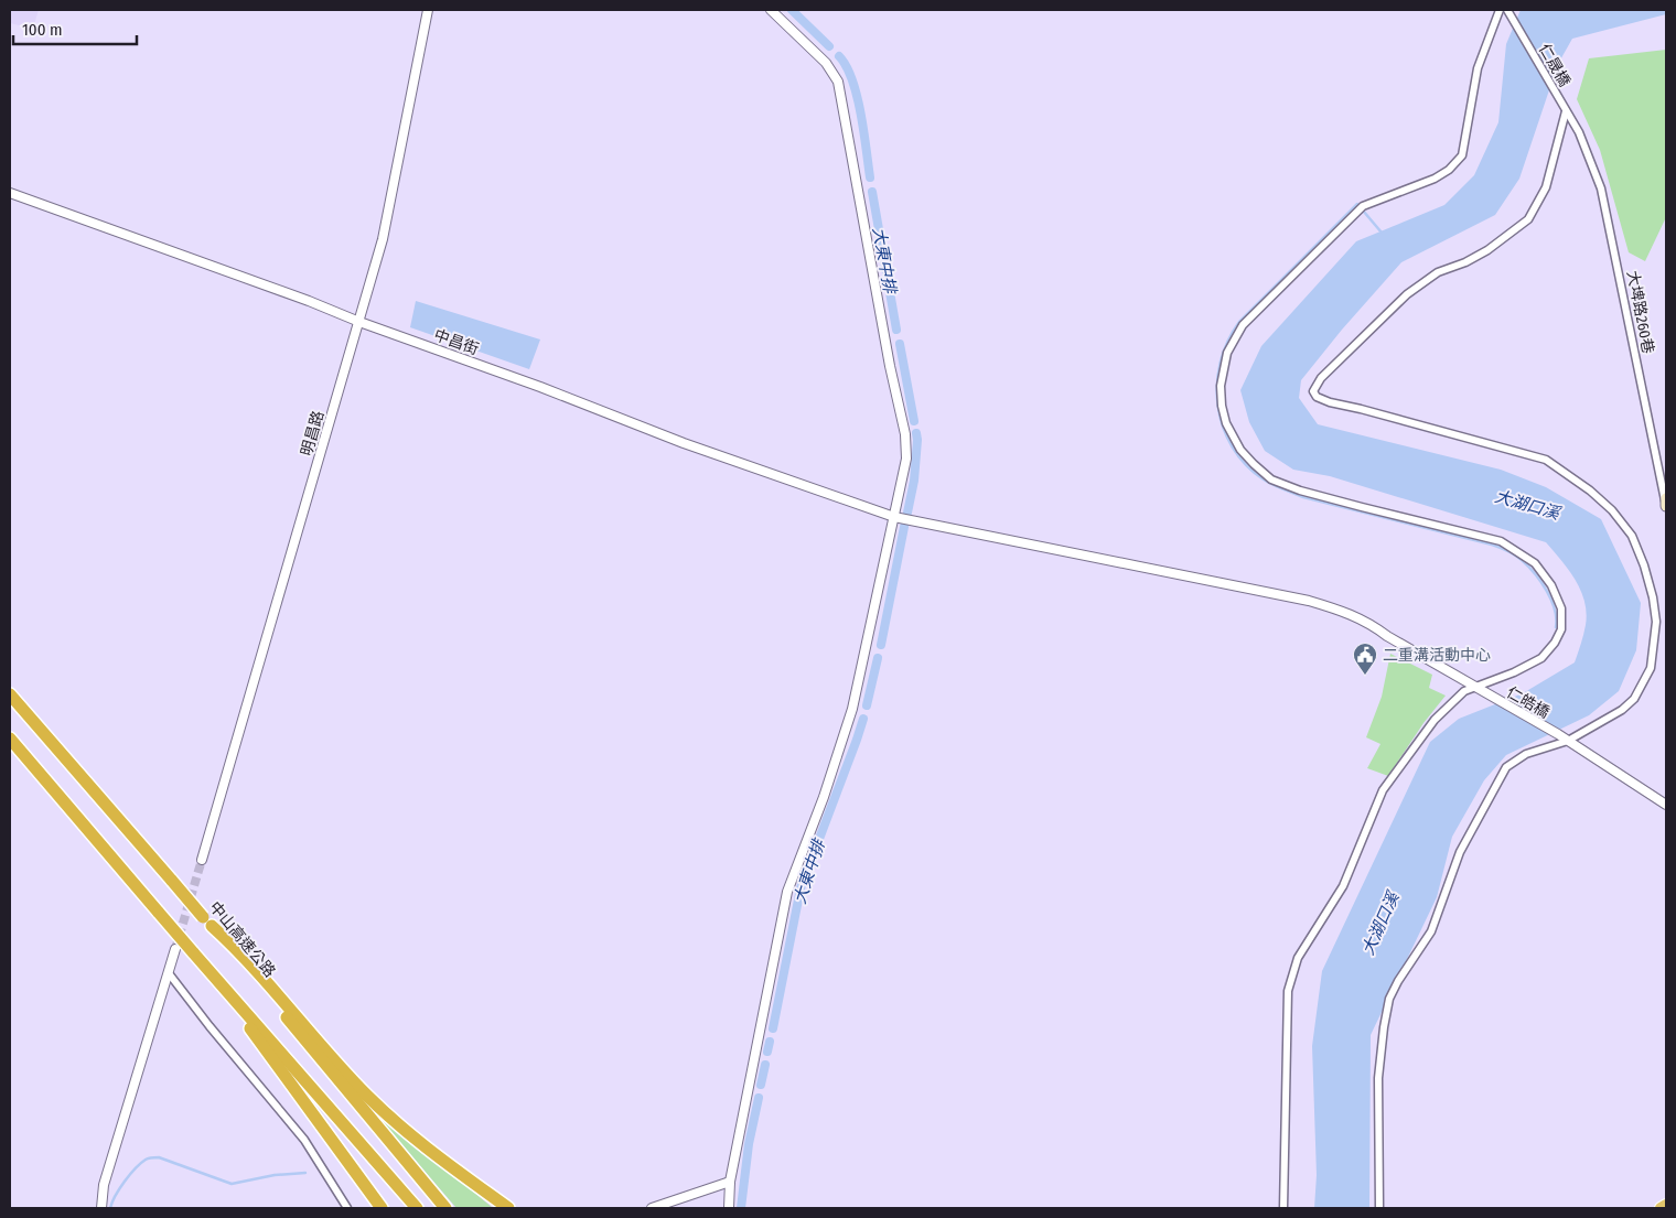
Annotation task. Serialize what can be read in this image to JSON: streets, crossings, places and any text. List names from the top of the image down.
{
  "streets": {
    "highway": ["中山高速公路"],
    "street": [
      "仁晟橋",
      "大埤路260巷",
      "中昌街",
      "明昌路",
      "仁皓橋"
    ]
  },
  "crossings": [
    ["仁晟橋", "大埤路260巷"],
    ["中昌街", "明昌路"],
    ["中昌街", "仁皓橋"]
  ],
  "water": ["大東中排", "大湖口溪"],
  "places": {
    "public building": ["二重溝活動中心"]
  },
  "scale_bar": "100 m"
}
